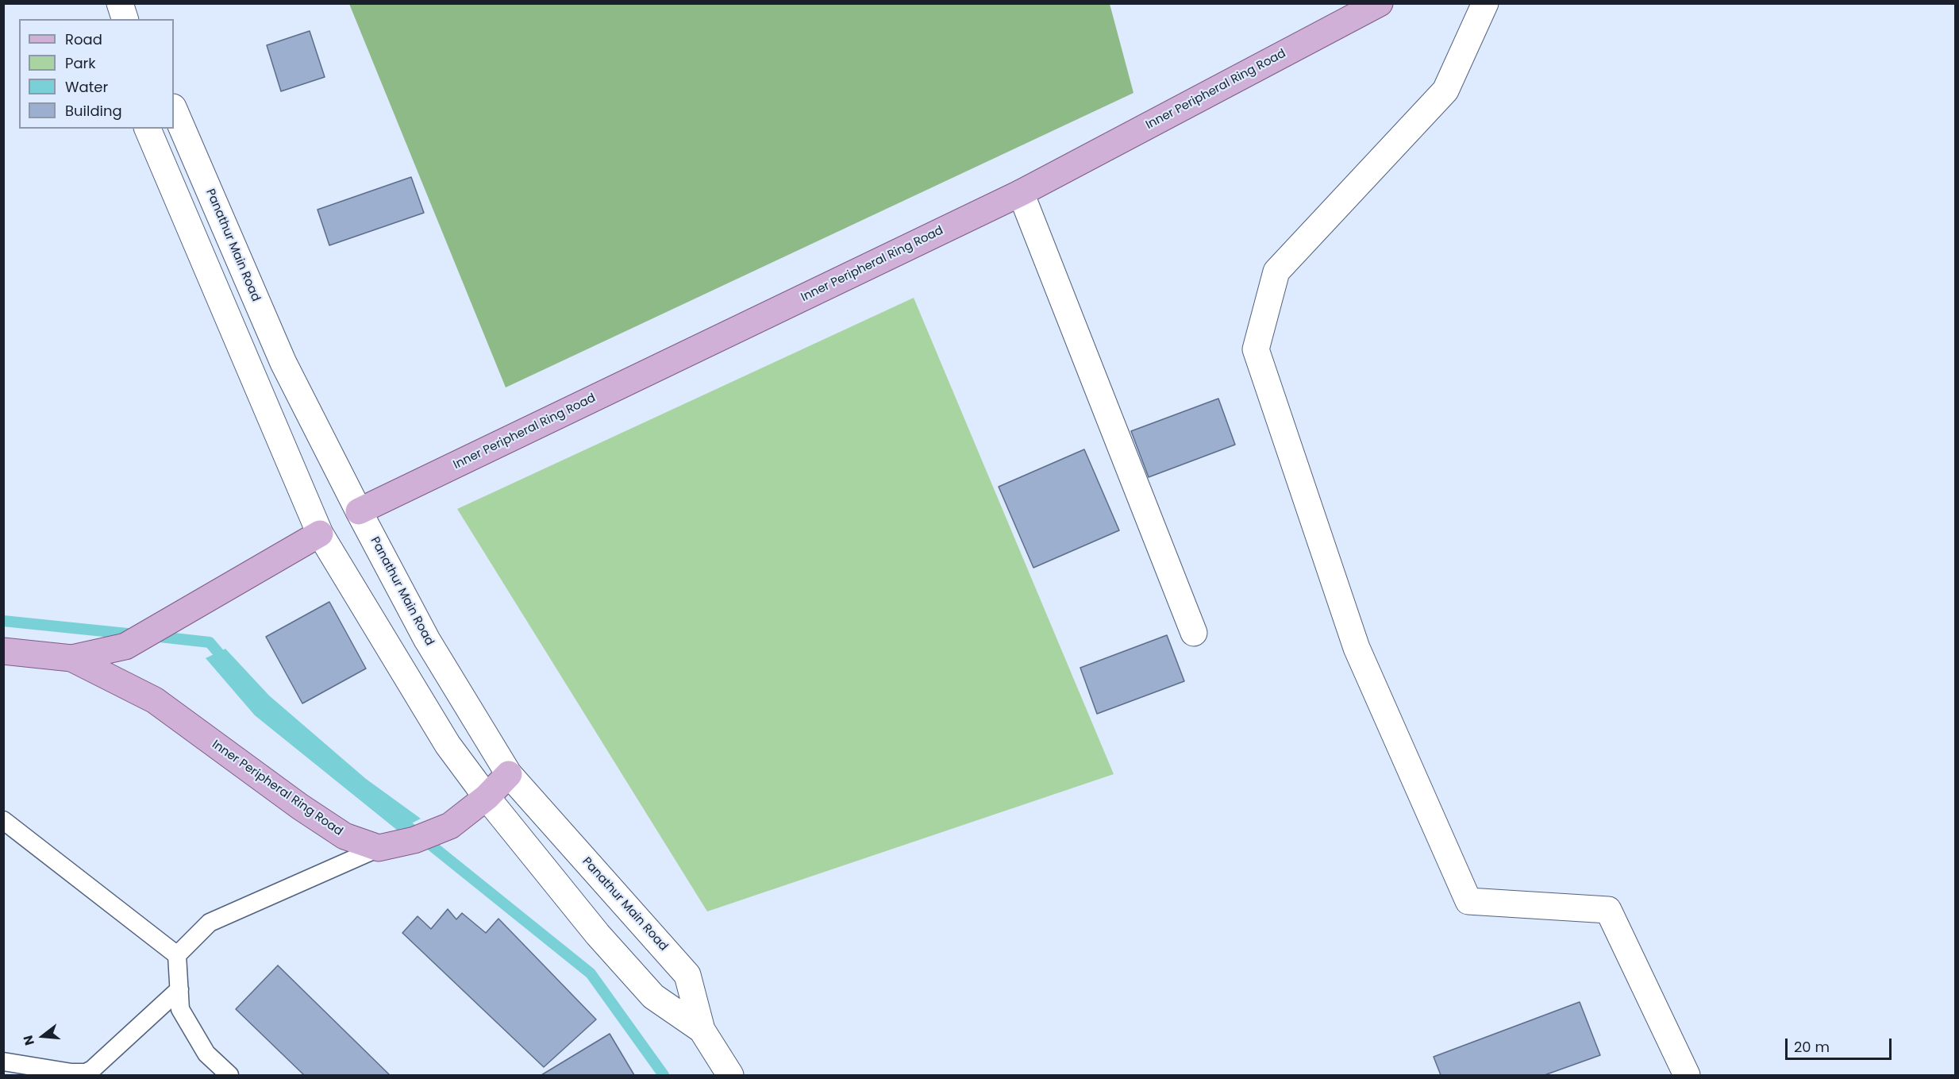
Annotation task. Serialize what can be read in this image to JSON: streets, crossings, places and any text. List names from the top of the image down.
{
  "streets": {
    "main road": ["Inner Peripheral Ring Road"],
    "street": ["Panathur Main Road"]
  },
  "crossings": [
    ["Inner Peripheral Ring Road", "Panathur Main Road"]
  ],
  "legend": [
    "Road",
    "Park",
    "Water",
    "Building"
  ],
  "scale_bar": "20 m",
  "north": "left"
}
